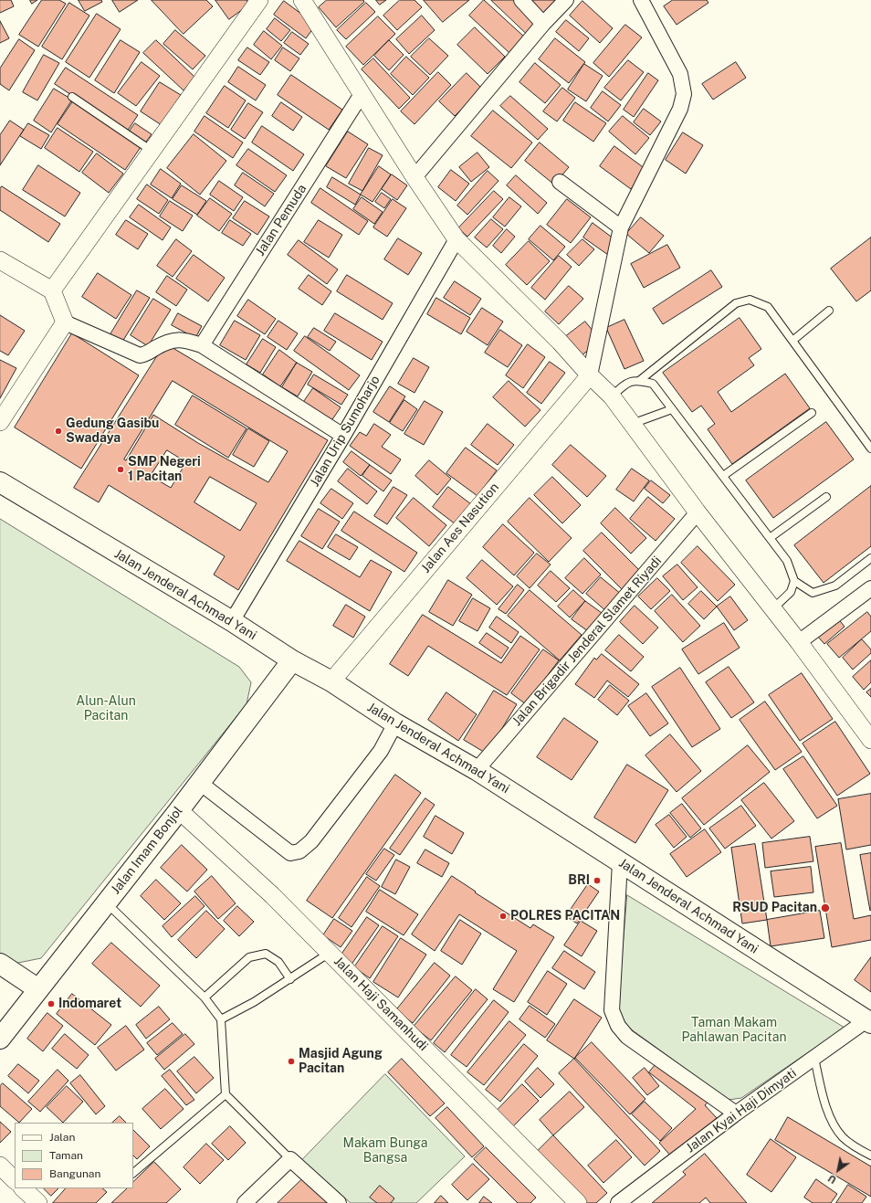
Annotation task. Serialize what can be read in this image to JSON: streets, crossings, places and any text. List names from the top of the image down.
{
  "streets": {
    "main road": ["Jalan Jenderal Achmad Yani", "Jalan Imam Bonjol"],
    "street": [
      "Jalan Pemuda",
      "Jalan Urip Sumoharjo",
      "Jalan Aes Nasution",
      "Jalan Brigadir Jenderal Slamet Riyadi",
      "Jalan Haji Samanhudi",
      "Jalan Kyai Haji Dimyati"
    ]
  },
  "crossings": [
    ["Jalan Urip Sumoharjo", "Jalan Jenderal Achmad Yani"],
    ["Jalan Aes Nasution", "Jalan Jenderal Achmad Yani"],
    ["Jalan Jenderal Achmad Yani", "Jalan Brigadir Jenderal Slamet Riyadi"],
    ["Jalan Jenderal Achmad Yani", "Jalan Imam Bonjol"],
    ["Jalan Jenderal Achmad Yani", "Jalan Kyai Haji Dimyati"],
    ["Jalan Imam Bonjol", "Jalan Haji Samanhudi"]
  ],
  "parks": ["Alun-Alun Pacitan", "Taman Makam Pahlawan Pacitan", "Makam Bunga Bangsa"],
  "places": [
    "Gedung Gasibu Swadaya",
    "SMP Negeri 1 Pacitan",
    "BRI",
    "RSUD Pacitan",
    "POLRES PACITAN",
    "Indomaret",
    "Masjid Agung Pacitan"
  ],
  "legend": ["Jalan", "Taman", "Bangunan"],
  "north": "bottom left"
}
